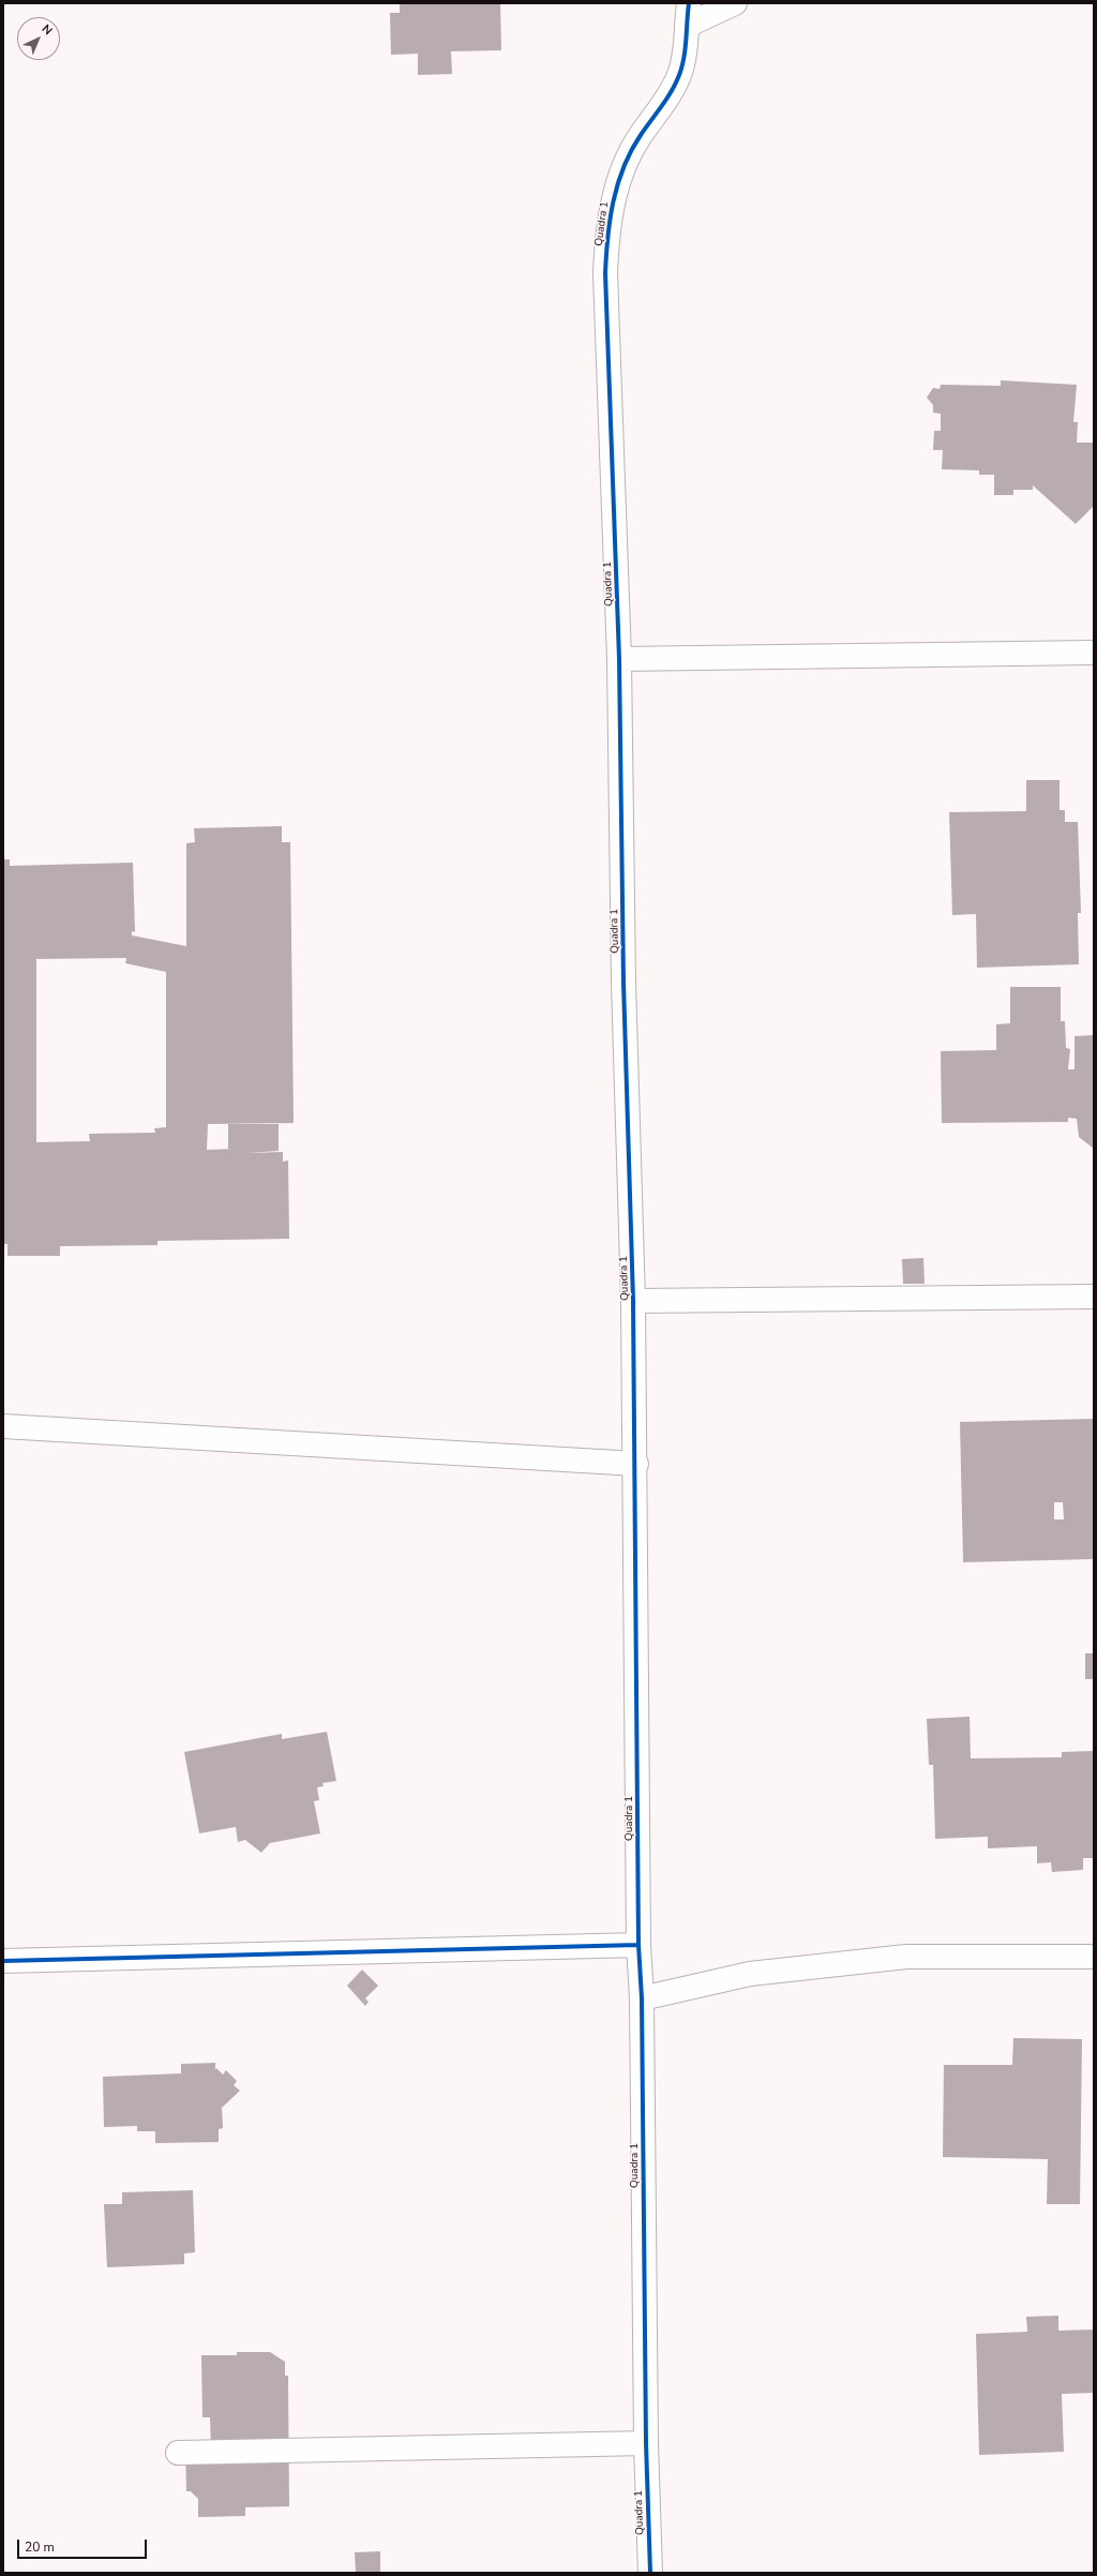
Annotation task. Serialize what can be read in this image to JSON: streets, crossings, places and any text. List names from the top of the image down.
{
  "streets": {
    "street": ["Quadra 1"]
  },
  "scale_bar": "20 m",
  "north": "top right"
}
